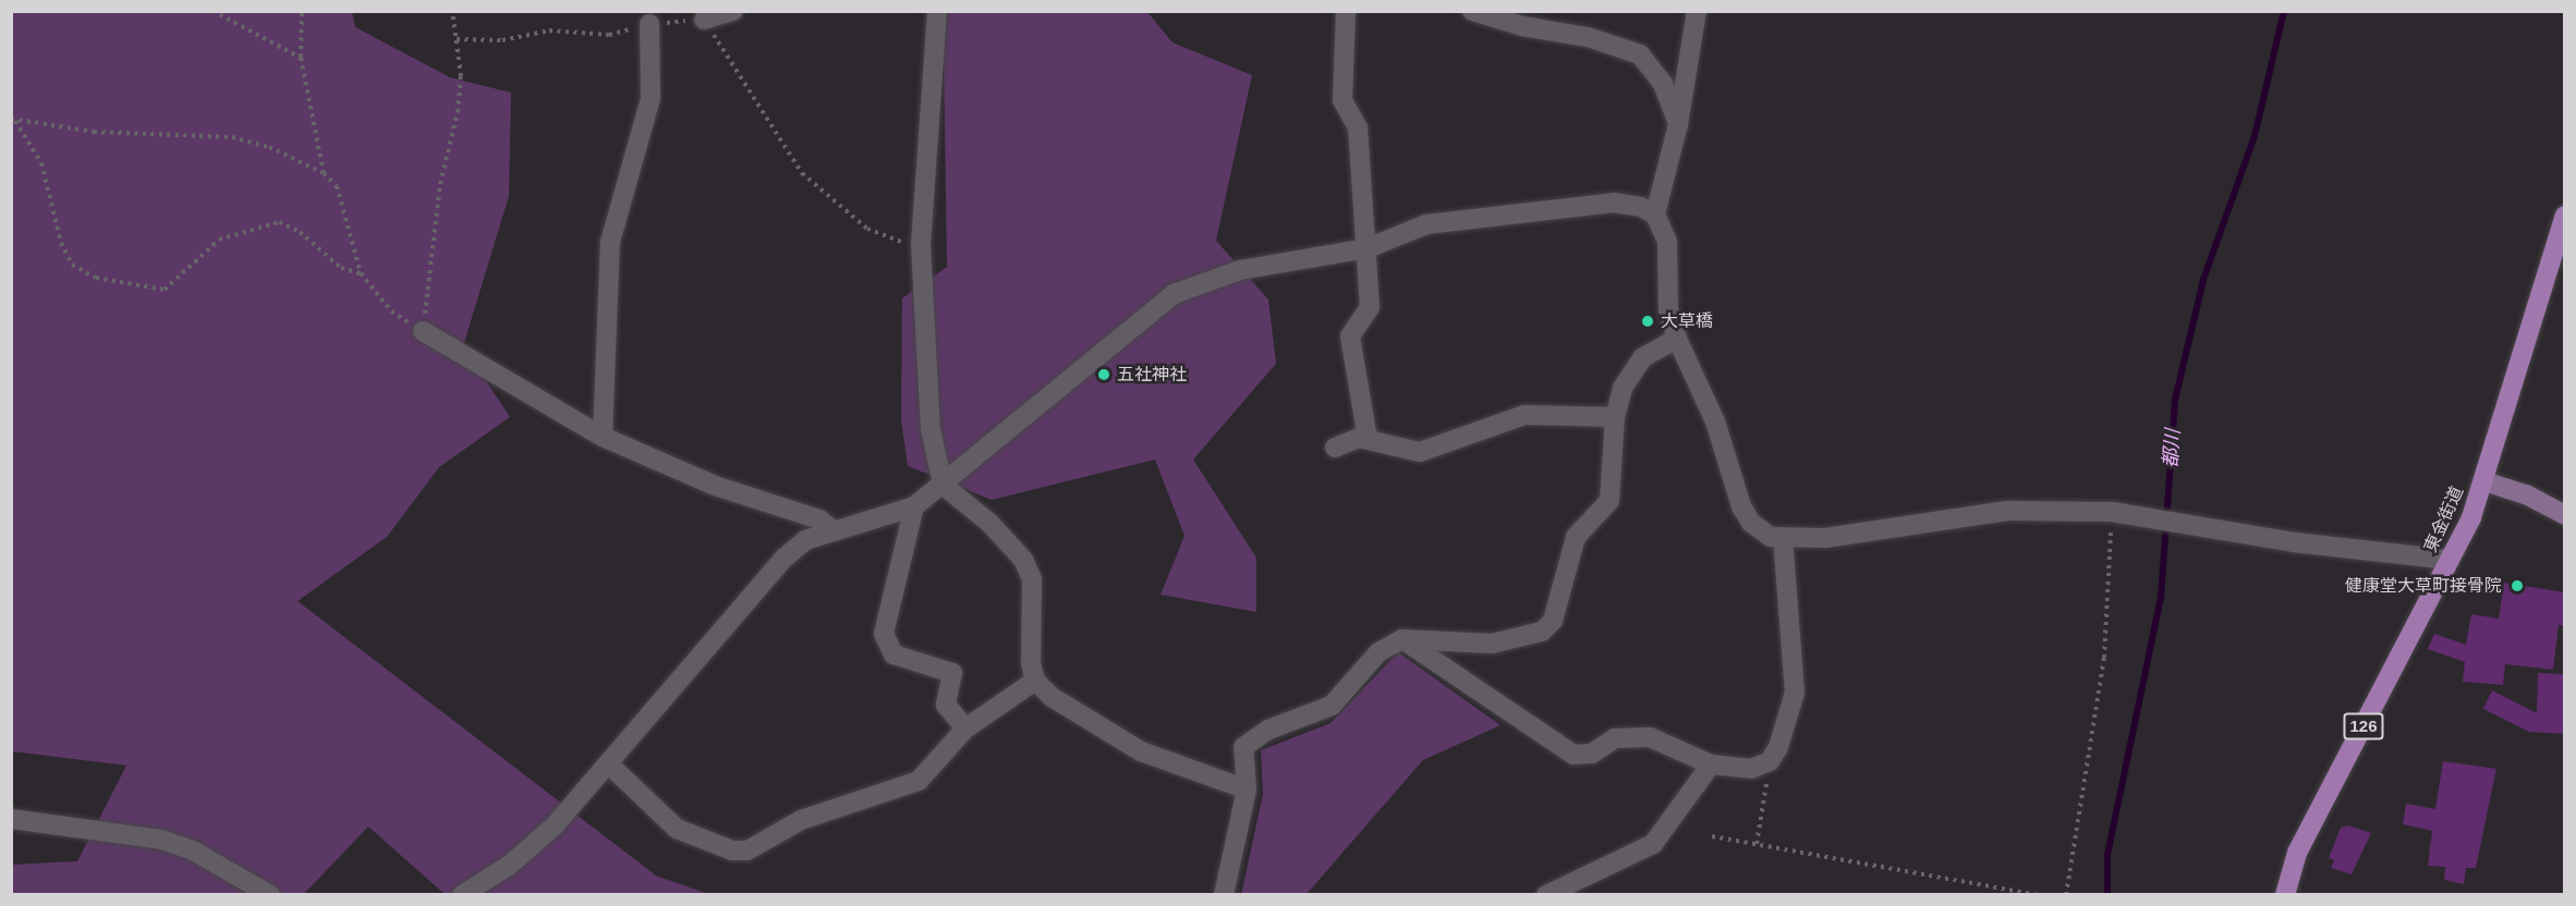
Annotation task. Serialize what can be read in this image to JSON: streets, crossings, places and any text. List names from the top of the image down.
{
  "streets": {
    "highway": ["東金街道", "126"]
  },
  "water": ["都川"],
  "places": ["大草橋", "五社神社", "健康堂大草町接骨院"]
}
